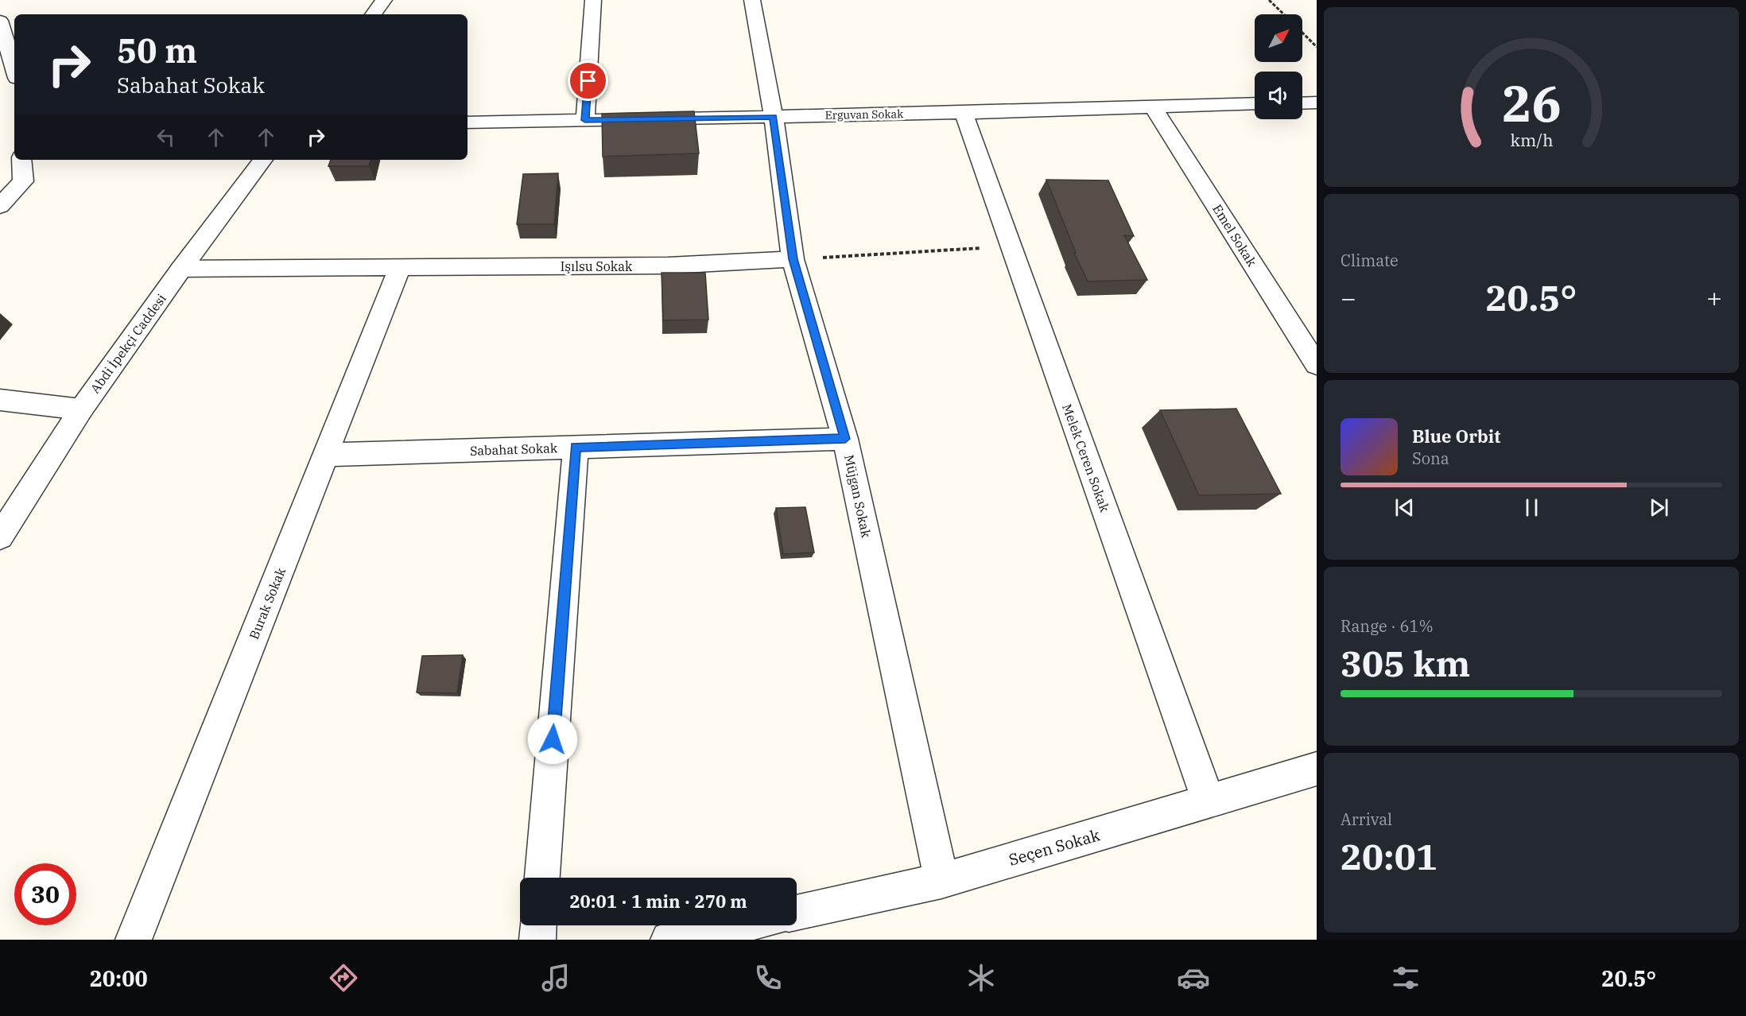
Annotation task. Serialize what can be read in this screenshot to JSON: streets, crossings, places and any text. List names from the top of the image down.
{
  "streets": {
    "street": [
      "Erguvan Sokak",
      "Emel Sokak",
      "Işılsu Sokak",
      "Abdi İpekçi Caddesi",
      "Sabahat Sokak",
      "Melek Ceren Sokak",
      "Müjgan Sokak",
      "Burak Sokak",
      "Seçen Sokak"
    ]
  },
  "crossings": [
    ["Erguvan Sokak", "Emel Sokak"],
    ["Erguvan Sokak", "Melek Ceren Sokak"],
    ["Erguvan Sokak", "Müjgan Sokak"],
    ["Işılsu Sokak", "Abdi İpekçi Caddesi"],
    ["Işılsu Sokak", "Müjgan Sokak"],
    ["Işılsu Sokak", "Burak Sokak"],
    ["Sabahat Sokak", "Müjgan Sokak"],
    ["Sabahat Sokak", "Burak Sokak"],
    ["Melek Ceren Sokak", "Seçen Sokak"],
    ["Müjgan Sokak", "Seçen Sokak"]
  ],
  "north": "top right",
  "page": {
    "turn": ["50 m", "Sabahat Sokak"],
    "tile": [
      "Climate",
      ["Range · 61%", "305 km"],
      ["Arrival", "20:01"]
    ],
    "heat": ["−", "20.5°", "+"],
    "song": ["Blue Orbit", "Sona"],
    "limit": "30",
    "trip": "20:01 · 1 min · 270 m",
    "tabs": ["20:00", "20.5°"],
    "gauge": ["26", "km/h"]
  }
}
